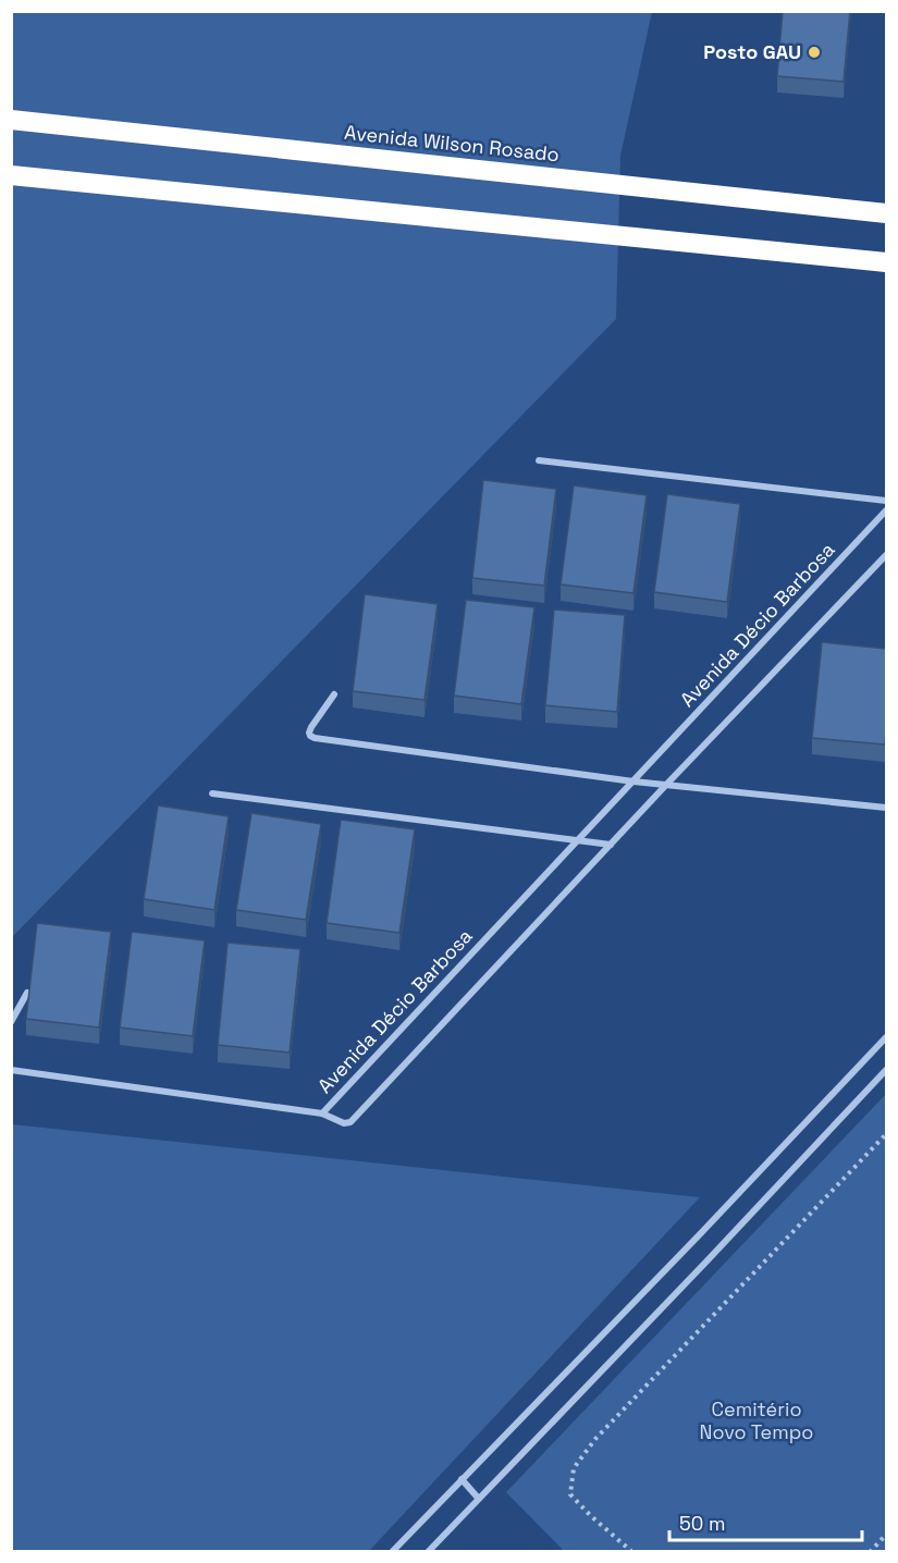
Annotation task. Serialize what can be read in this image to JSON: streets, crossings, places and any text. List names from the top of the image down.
{
  "streets": {
    "highway": ["Avenida Wilson Rosado"],
    "street": ["Avenida Décio Barbosa"]
  },
  "parks": ["Cemitério Novo Tempo"],
  "places": ["Posto GAU"],
  "scale_bar": "50 m"
}
